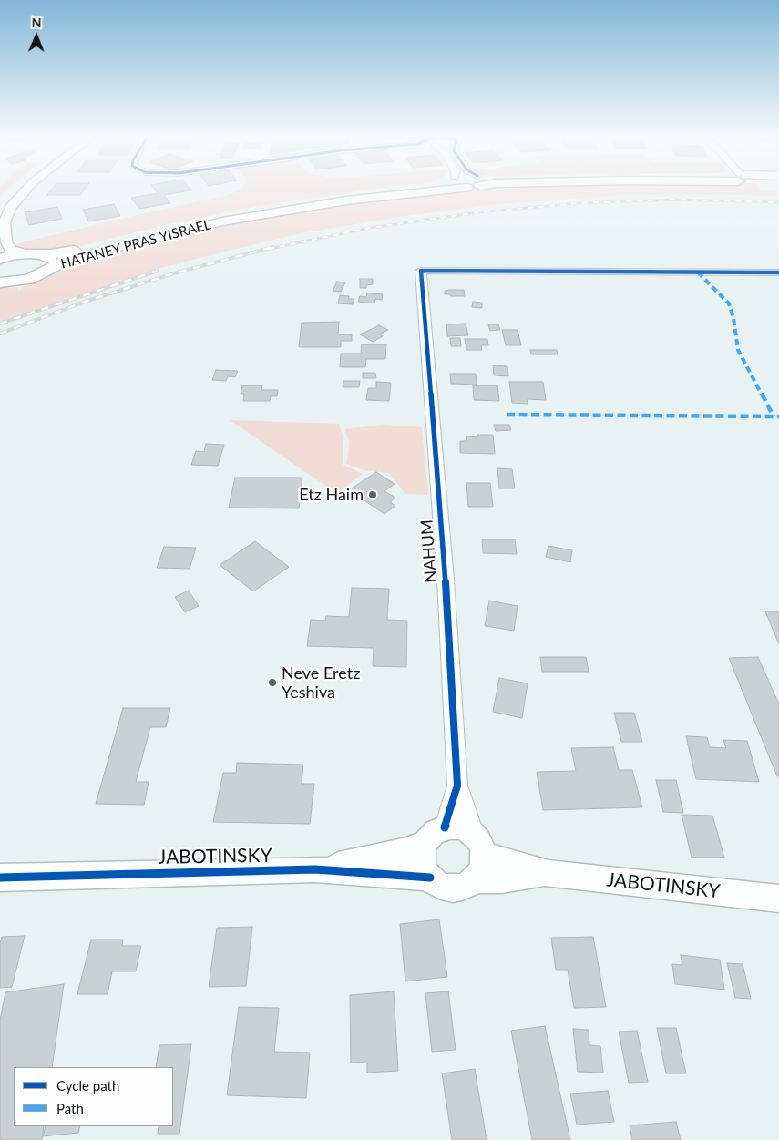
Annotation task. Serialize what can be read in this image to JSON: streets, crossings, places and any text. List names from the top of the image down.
{
  "streets": {
    "main road": ["HATANEY PRAS YISRAEL"],
    "street": ["NAHUM", "JABOTINSKY"]
  },
  "crossings": [
    ["NAHUM", "JABOTINSKY"]
  ],
  "places": ["Etz Haim", "Neve Eretz Yeshiva"],
  "legend": ["Cycle path", "Path"],
  "north": "top"
}
